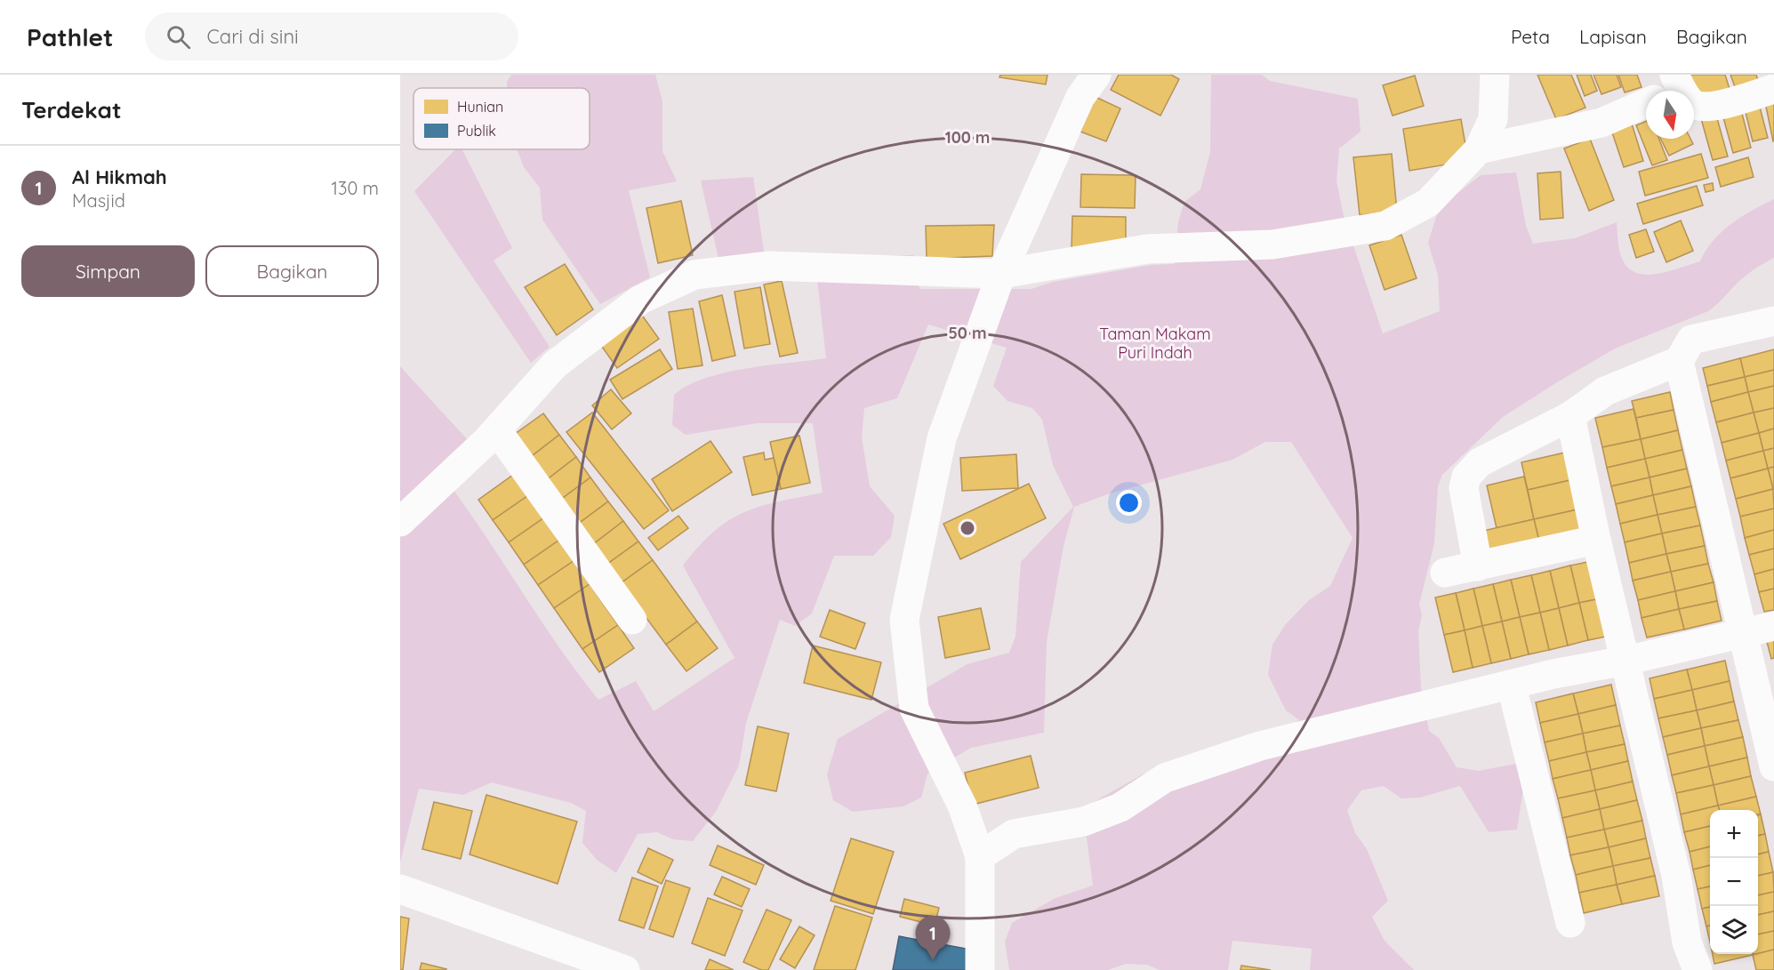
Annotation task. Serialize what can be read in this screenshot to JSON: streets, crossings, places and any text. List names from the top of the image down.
{
  "parks": ["Taman Makam Puri Indah"],
  "legend": ["Hunian", "Publik"],
  "north": "bottom",
  "page": {
    "header": "Pathlet",
    "search": "Cari di sini",
    "nav": ["Peta", "Lapisan", "Bagikan"],
    "heading": "Terdekat",
    "list": [
      {
        "mark": "1",
        "name": "Al Hikmah",
        "note": "Masjid",
        "value": "130 m"
      }
    ],
    "buttons": ["Simpan", "Bagikan"],
    "map_buttons": ["+", "−"],
    "pins": "1"
  },
  "rings": ["100 m", "50 m"]
}
